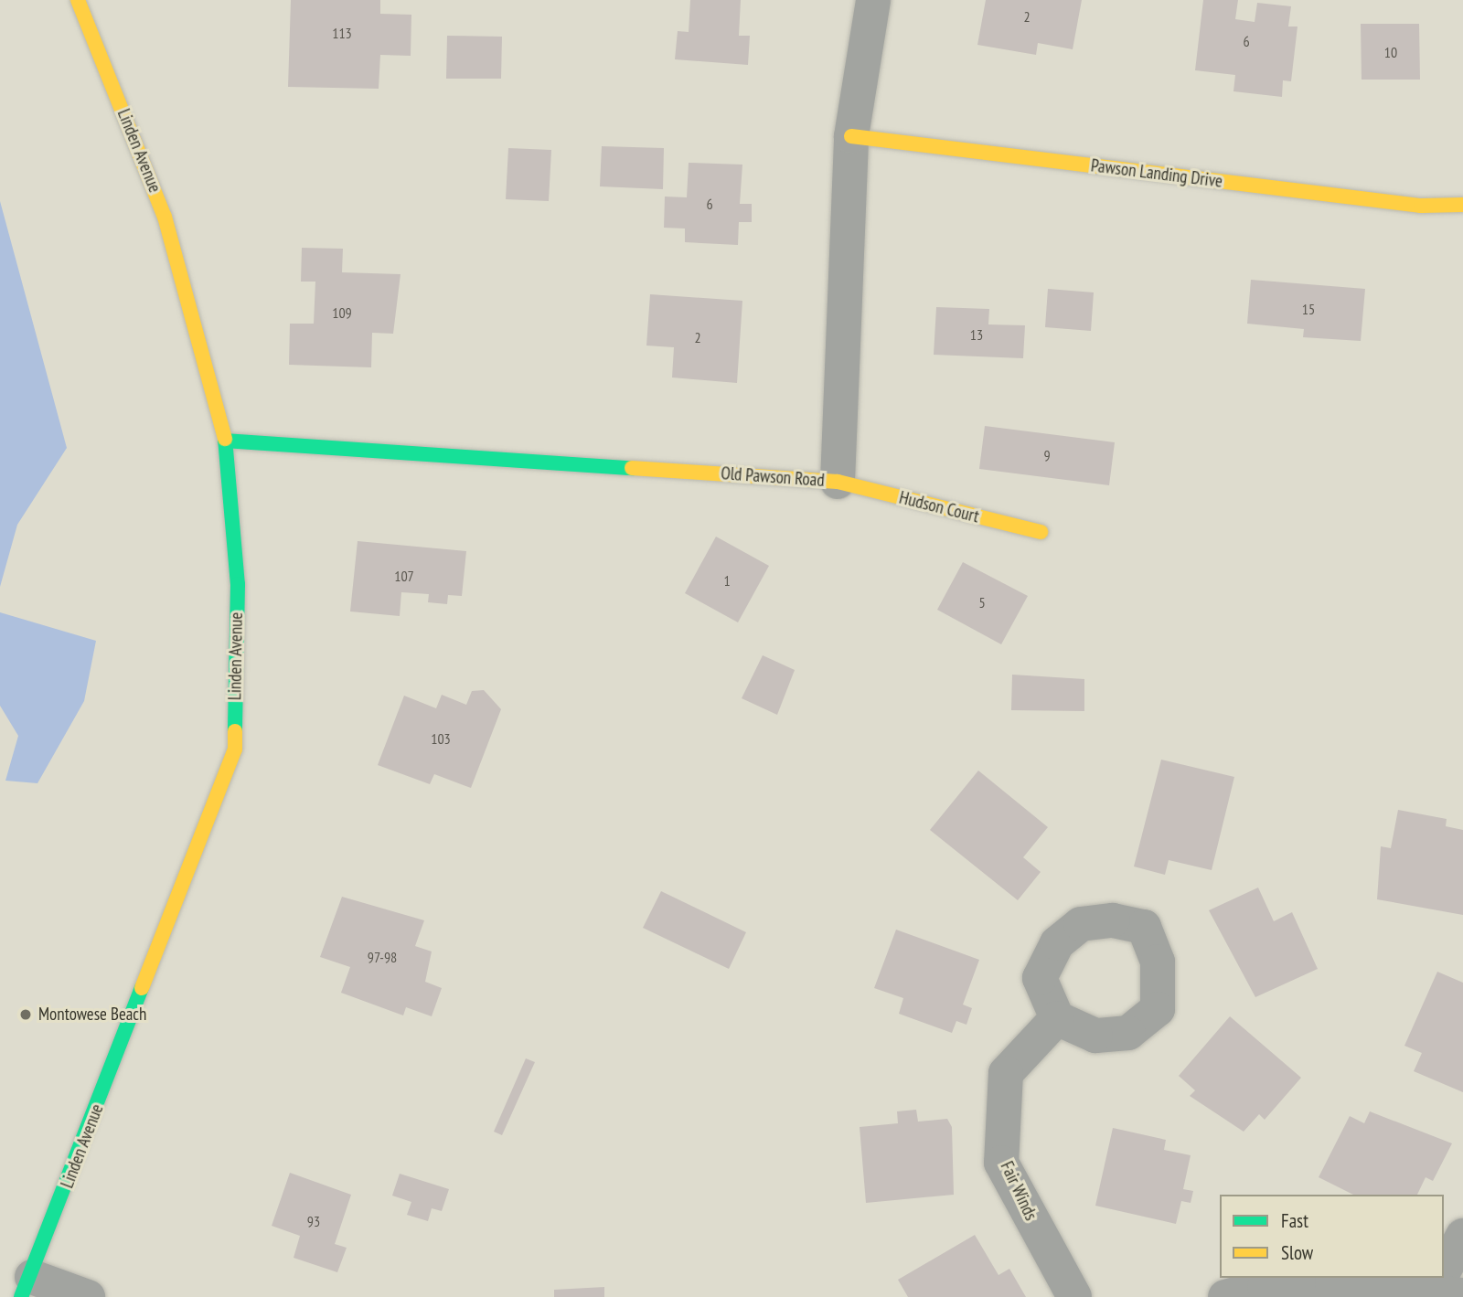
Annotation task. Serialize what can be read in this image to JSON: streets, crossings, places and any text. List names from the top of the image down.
{
  "streets": {
    "street": [
      "Linden Avenue",
      "Pawson Landing Drive",
      "Old Pawson Road",
      "Hudson Court",
      "Fair Winds"
    ]
  },
  "crossings": [
    ["Linden Avenue", "Old Pawson Road"],
    ["Pawson Landing Drive", "Old Pawson Road"],
    ["Old Pawson Road", "Hudson Court"]
  ],
  "places": ["Montowese Beach"],
  "house_numbers": [
    "2",
    "113",
    "6",
    "10",
    "6",
    "15",
    "109",
    "13",
    "2",
    "9",
    "107",
    "1",
    "5",
    "103",
    "97-98",
    "93"
  ],
  "legend": ["Fast", "Slow"]
}
